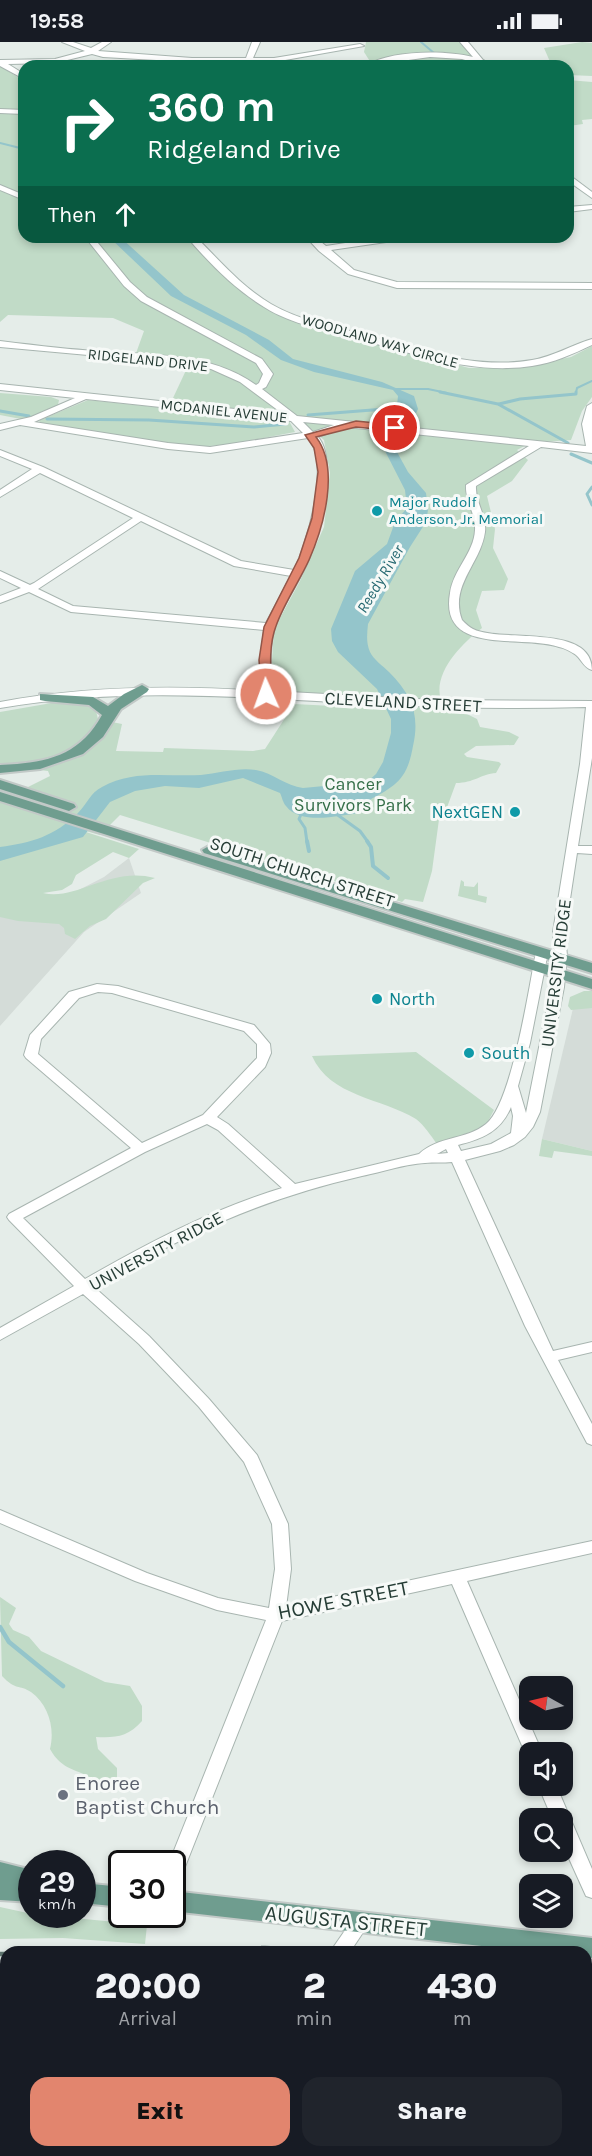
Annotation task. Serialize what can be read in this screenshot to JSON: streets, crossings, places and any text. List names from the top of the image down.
{
  "streets": {
    "main road": ["SOUTH CHURCH STREET", "AUGUSTA STREET"],
    "street": [
      "WOODLAND WAY CIRCLE",
      "RIDGELAND DRIVE",
      "MCDANIEL AVENUE",
      "CLEVELAND STREET",
      "UNIVERSITY RIDGE",
      "HOWE STREET"
    ]
  },
  "crossings": [
    ["RIDGELAND DRIVE", "MCDANIEL AVENUE"],
    ["RIDGELAND DRIVE", "CLEVELAND STREET"],
    ["CLEVELAND STREET", "UNIVERSITY RIDGE"],
    ["SOUTH CHURCH STREET", "UNIVERSITY RIDGE"]
  ],
  "water": ["Reedy River"],
  "parks": ["Cancer Survivors Park"],
  "places": [
    "Major Rudolf Anderson, Jr. Memorial",
    "NextGEN",
    "North",
    "South",
    "Enoree Baptist Church"
  ],
  "north": "left",
  "page": {
    "status": "19:58",
    "turn": ["360 m", "Ridgeland Drive"],
    "then": "Then",
    "speed": "29 km/h",
    "limit": "30",
    "eta": [
      "20:00",
      "Arrival",
      "2",
      "min",
      "430",
      "m"
    ],
    "buttons": ["Exit", "Share"]
  }
}
